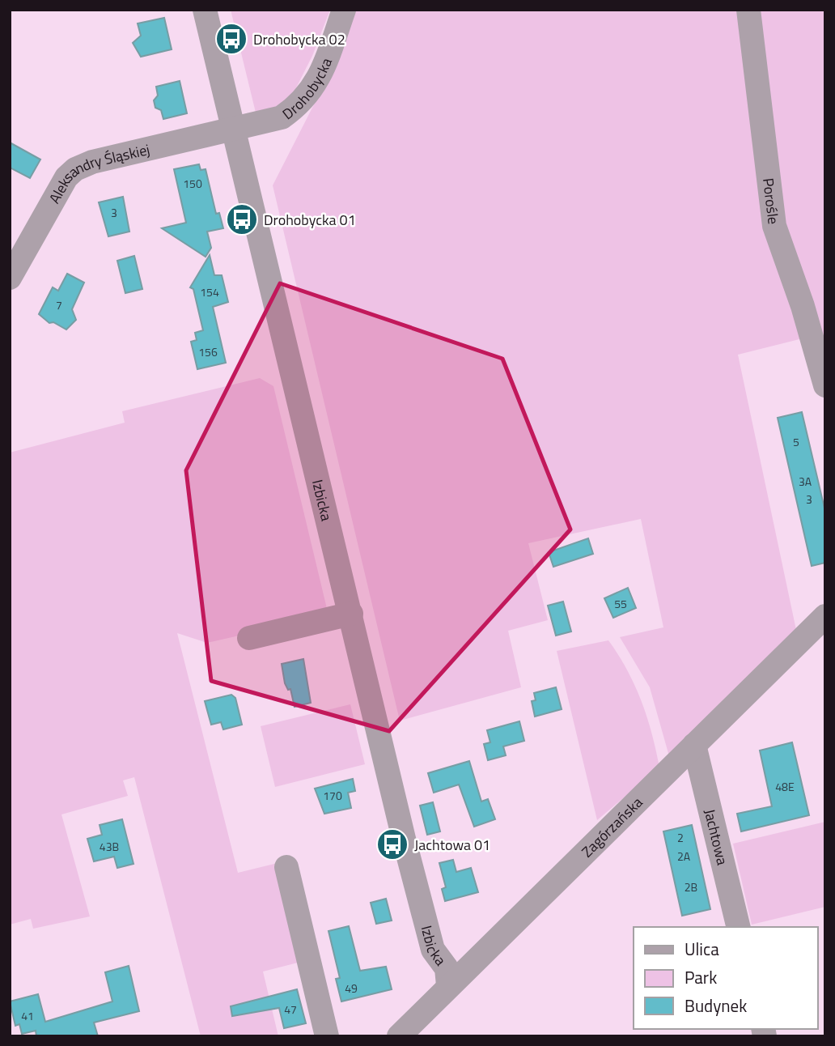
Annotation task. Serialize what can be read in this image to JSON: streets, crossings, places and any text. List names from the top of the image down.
{
  "streets": {
    "street": [
      "Drohobycka",
      "Aleksandry Śląskiej",
      "Porośle",
      "Izbicka",
      "Zagórzańska",
      "Jachtowa"
    ]
  },
  "crossings": [
    ["Drohobycka", "Aleksandry Śląskiej"],
    ["Drohobycka", "Izbicka"],
    ["Aleksandry Śląskiej", "Izbicka"],
    ["Izbicka", "Zagórzańska"],
    ["Zagórzańska", "Jachtowa"]
  ],
  "places": {
    "bus stop": ["Drohobycka 02", "Drohobycka 01", "Jachtowa 01"]
  },
  "house_numbers": [
    "150",
    "3",
    "154",
    "7",
    "156",
    "5",
    "3A",
    "3",
    "55",
    "48E",
    "170",
    "2",
    "43B",
    "2A",
    "2B",
    "49",
    "47",
    "41"
  ],
  "legend": ["Ulica", "Park", "Budynek"]
}
